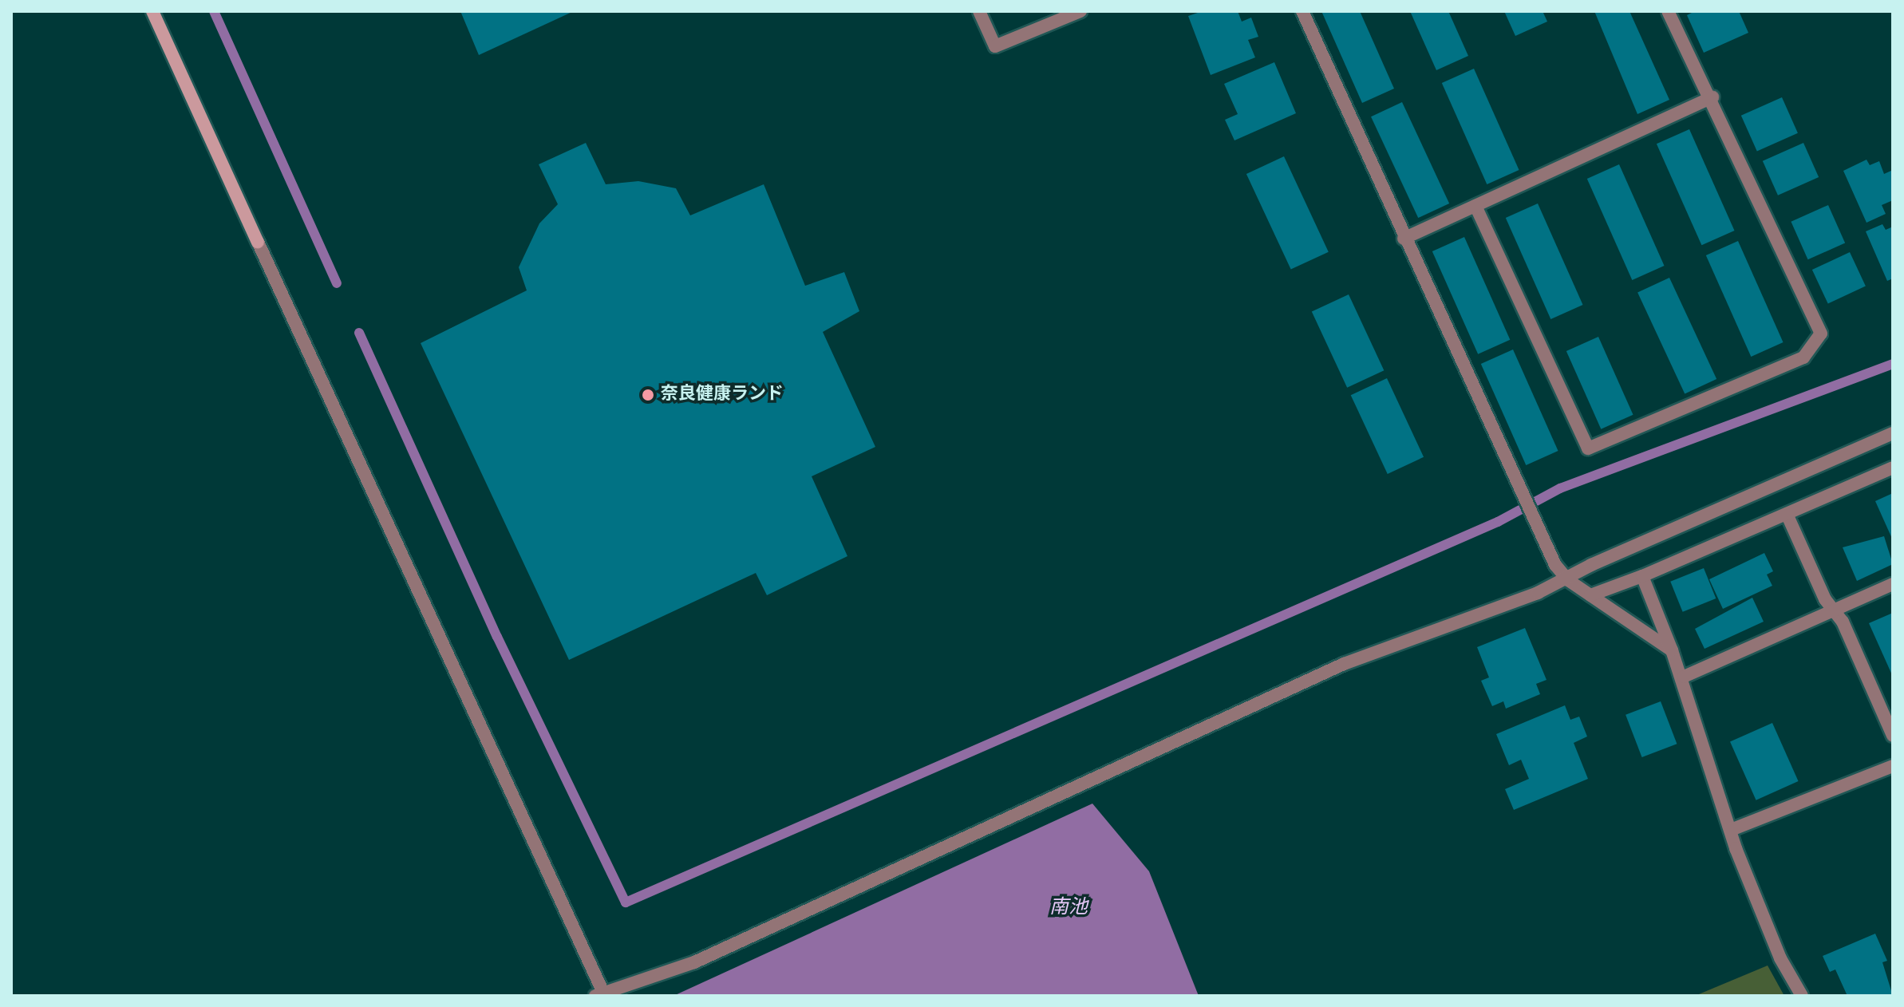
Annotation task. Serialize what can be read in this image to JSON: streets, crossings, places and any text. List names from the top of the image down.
{
  "water": ["南池"],
  "places": ["奈良健康ランド"]
}
